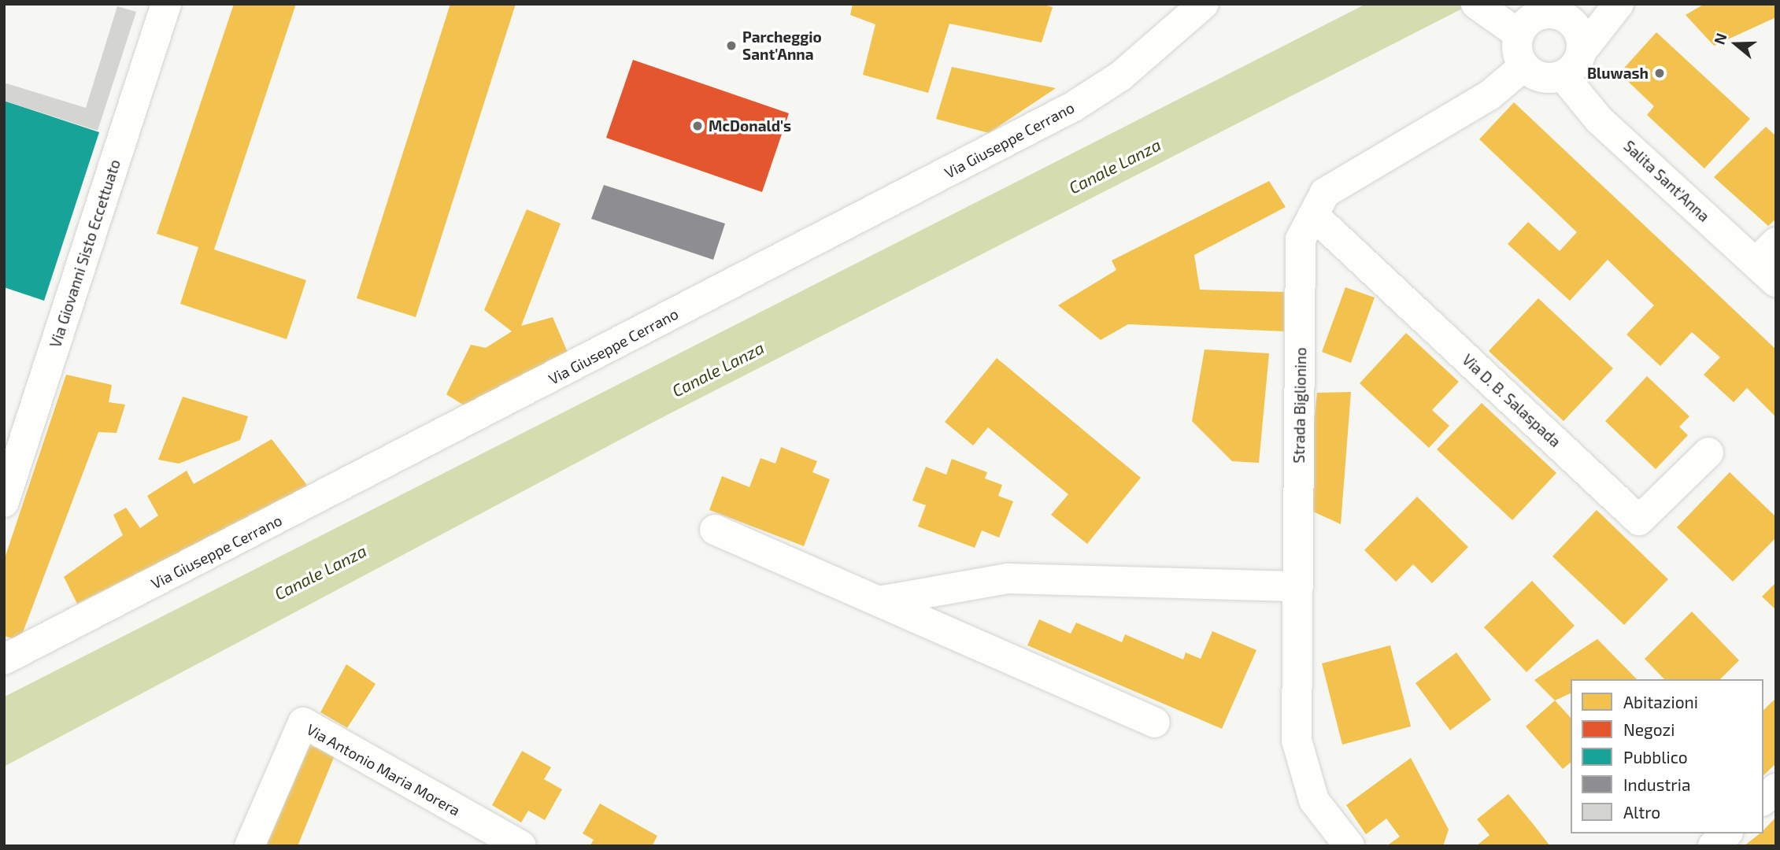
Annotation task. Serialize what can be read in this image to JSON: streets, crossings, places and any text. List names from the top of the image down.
{
  "streets": {
    "street": [
      "Via Giuseppe Cerrano",
      "Salita Sant'Anna",
      "Via Giovanni Sisto Eccettuato",
      "Via D. B. Salaspada",
      "Strada Biglionino",
      "Via Antonio Maria Morera"
    ]
  },
  "crossings": [
    ["Salita Sant'Anna", "Strada Biglionino"],
    ["Via D. B. Salaspada", "Strada Biglionino"]
  ],
  "water": ["Canale Lanza"],
  "places": ["Parcheggio Sant'Anna", "Bluwash", "McDonald's"],
  "legend": [
    "Abitazioni",
    "Negozi",
    "Pubblico",
    "Industria",
    "Altro"
  ],
  "north": "left"
}
